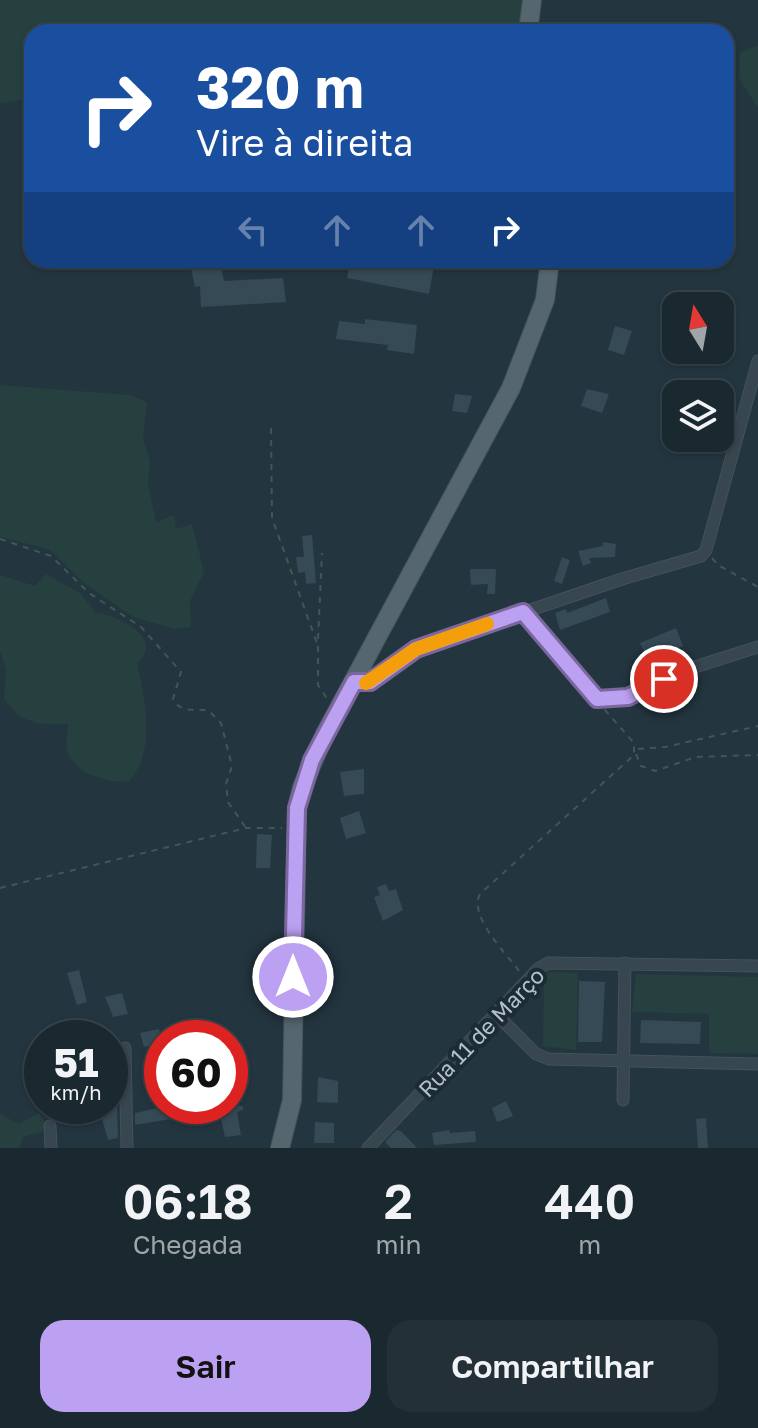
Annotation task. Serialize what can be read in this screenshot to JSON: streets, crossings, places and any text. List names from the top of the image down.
{
  "streets": {
    "street": ["Rua 11 de Março"]
  },
  "north": "top",
  "page": {
    "turn": ["320 m", "Vire à direita"],
    "speed": "51 km/h",
    "limit": "60",
    "eta": [
      "06:18",
      "Chegada",
      "2",
      "min",
      "440",
      "m"
    ],
    "buttons": ["Sair", "Compartilhar"]
  }
}
